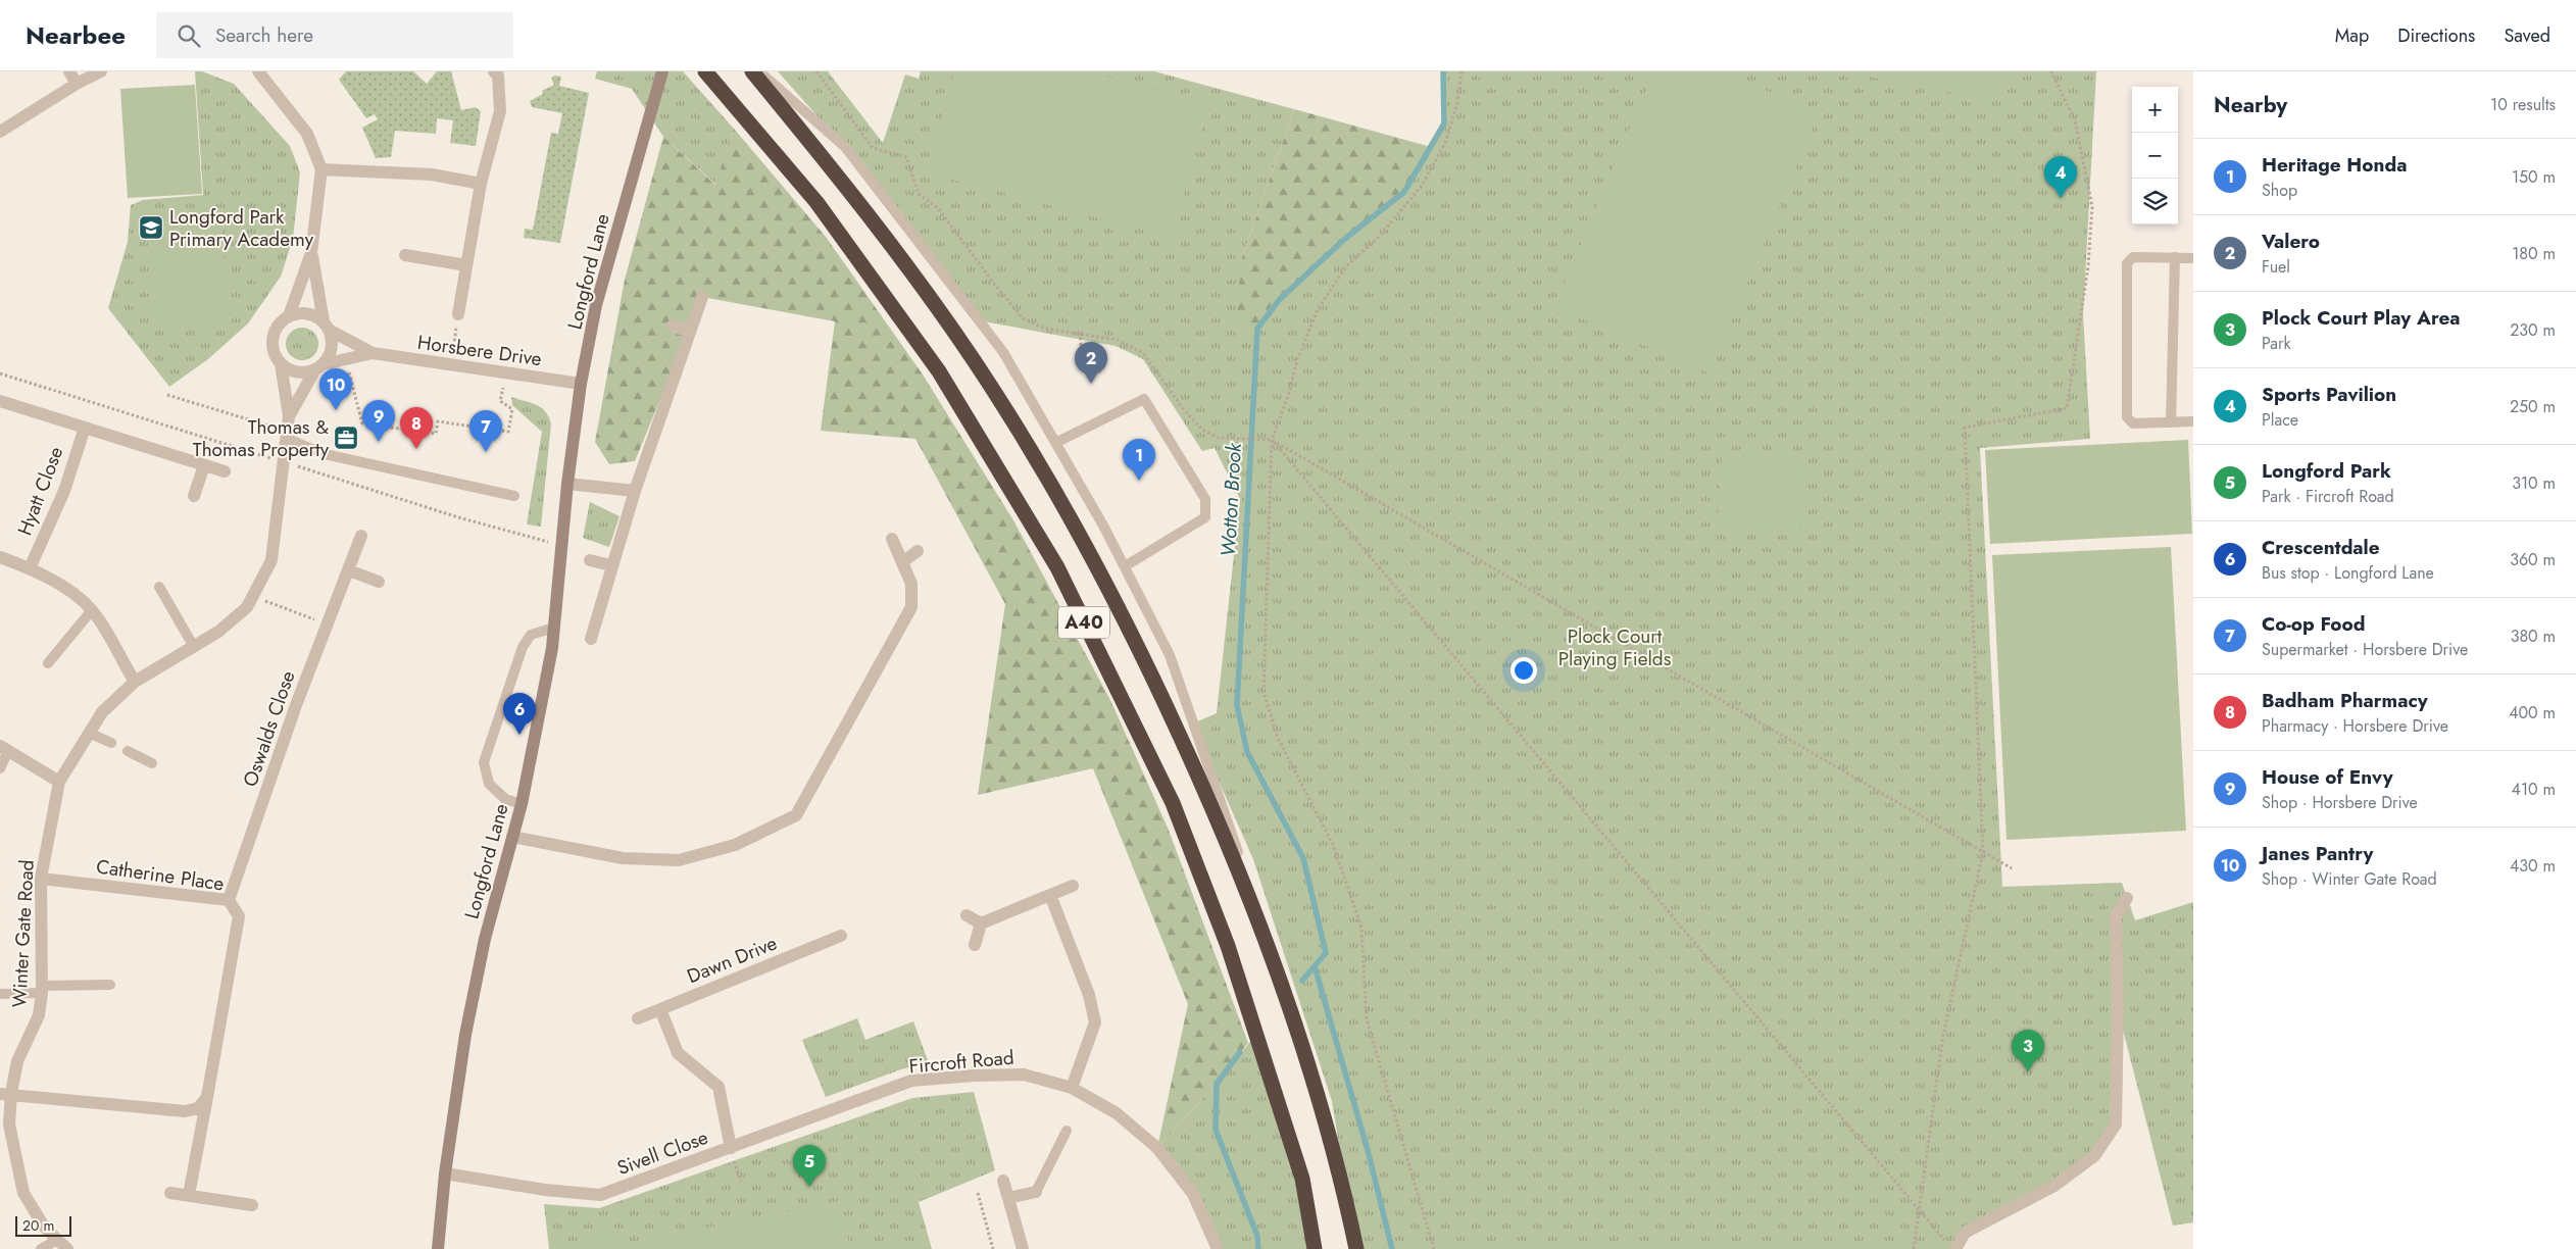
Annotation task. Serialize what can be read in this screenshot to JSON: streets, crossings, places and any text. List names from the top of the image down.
{
  "streets": {
    "highway": ["A40"],
    "street": [
      "Longford Lane",
      "Horsbere Drive",
      "Hyatt Close",
      "Oswalds Close",
      "Catherine Place",
      "Winter Gate Road",
      "Dawn Drive",
      "Fircroft Road",
      "Sivell Close"
    ]
  },
  "crossings": [
    ["Longford Lane", "Horsbere Drive"],
    ["Longford Lane", "Sivell Close"],
    ["Horsbere Drive", "Winter Gate Road"],
    ["Oswalds Close", "Catherine Place"],
    ["Catherine Place", "Winter Gate Road"],
    ["Dawn Drive", "Sivell Close"],
    ["Fircroft Road", "Sivell Close"]
  ],
  "water": ["Wotton Brook"],
  "parks": ["Plock Court Playing Fields"],
  "places": {
    "school or university": ["Longford Park Primary Academy"],
    "office": ["Thomas & Thomas Property"]
  },
  "scale_bar": "20 m",
  "page": {
    "header": "Nearbee",
    "search": "Search here",
    "nav": ["Map", "Directions", "Saved"],
    "heading": ["Nearby", "10 results"],
    "map_buttons": ["+", "−"],
    "list": [
      {
        "mark": "1",
        "name": "Heritage Honda",
        "note": "Shop",
        "value": "150 m"
      },
      {
        "mark": "2",
        "name": "Valero",
        "note": "Fuel",
        "value": "180 m"
      },
      {
        "mark": "3",
        "name": "Plock Court Play Area",
        "note": "Park",
        "value": "230 m"
      },
      {
        "mark": "4",
        "name": "Sports Pavilion",
        "note": "Place",
        "value": "250 m"
      },
      {
        "mark": "5",
        "name": "Longford Park",
        "note": "Park · Fircroft Road",
        "value": "310 m"
      },
      {
        "mark": "6",
        "name": "Crescentdale",
        "note": "Bus stop · Longford Lane",
        "value": "360 m"
      },
      {
        "mark": "7",
        "name": "Co-op Food",
        "note": "Supermarket · Horsbere Drive",
        "value": "380 m"
      },
      {
        "mark": "8",
        "name": "Badham Pharmacy",
        "note": "Pharmacy · Horsbere Drive",
        "value": "400 m"
      },
      {
        "mark": "9",
        "name": "House of Envy",
        "note": "Shop · Horsbere Drive",
        "value": "410 m"
      },
      {
        "mark": "10",
        "name": "Janes Pantry",
        "note": "Shop · Winter Gate Road",
        "value": "430 m"
      }
    ],
    "pins": [
      "4",
      "2",
      "10",
      "9",
      "8",
      "7",
      "1",
      "6",
      "3",
      "5"
    ],
    "scale": "20 m"
  }
}
